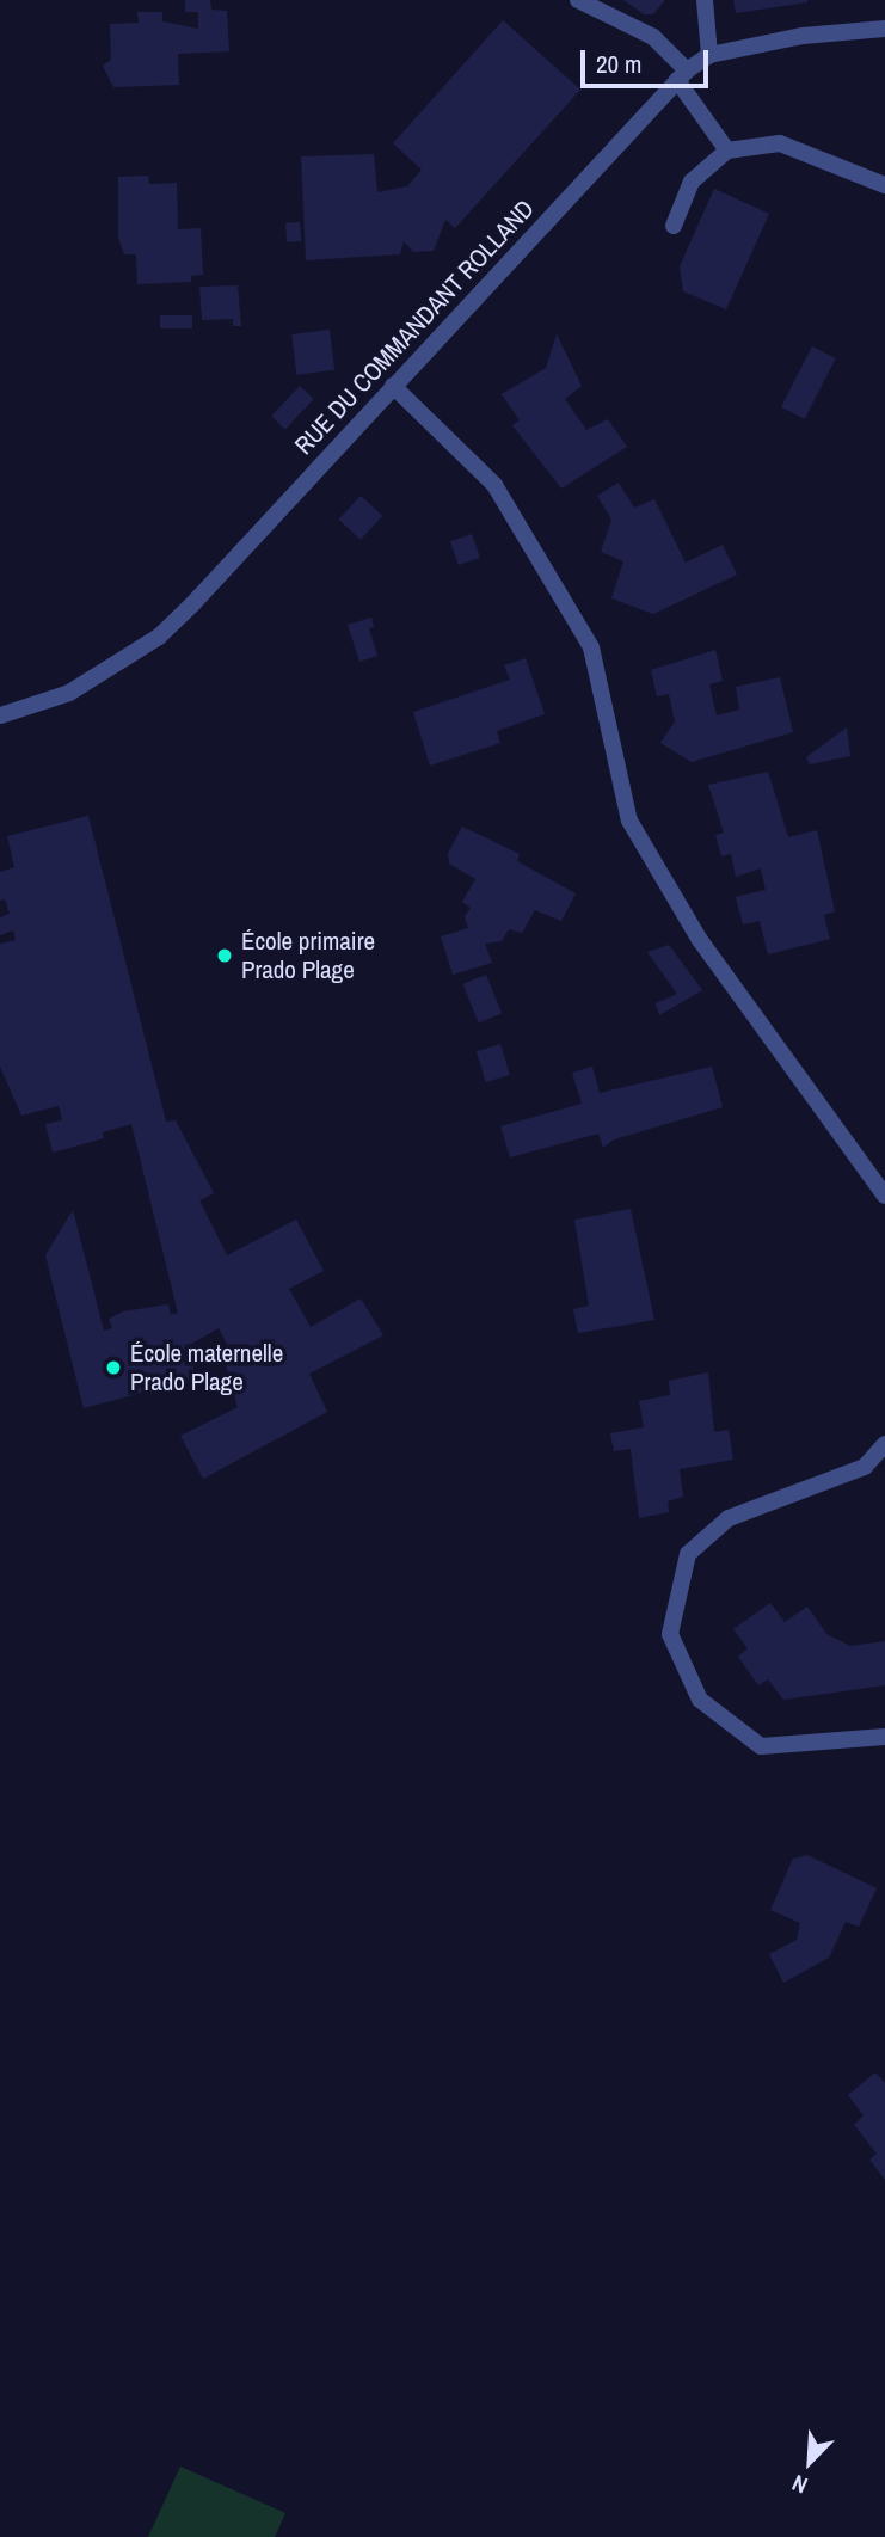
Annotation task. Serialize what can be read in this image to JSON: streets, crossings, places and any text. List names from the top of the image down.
{
  "streets": {
    "street": ["RUE DU COMMANDANT ROLLAND"]
  },
  "places": ["École primaire Prado Plage", "École maternelle Prado Plage"],
  "scale_bar": "20 m",
  "north": "bottom left"
}
